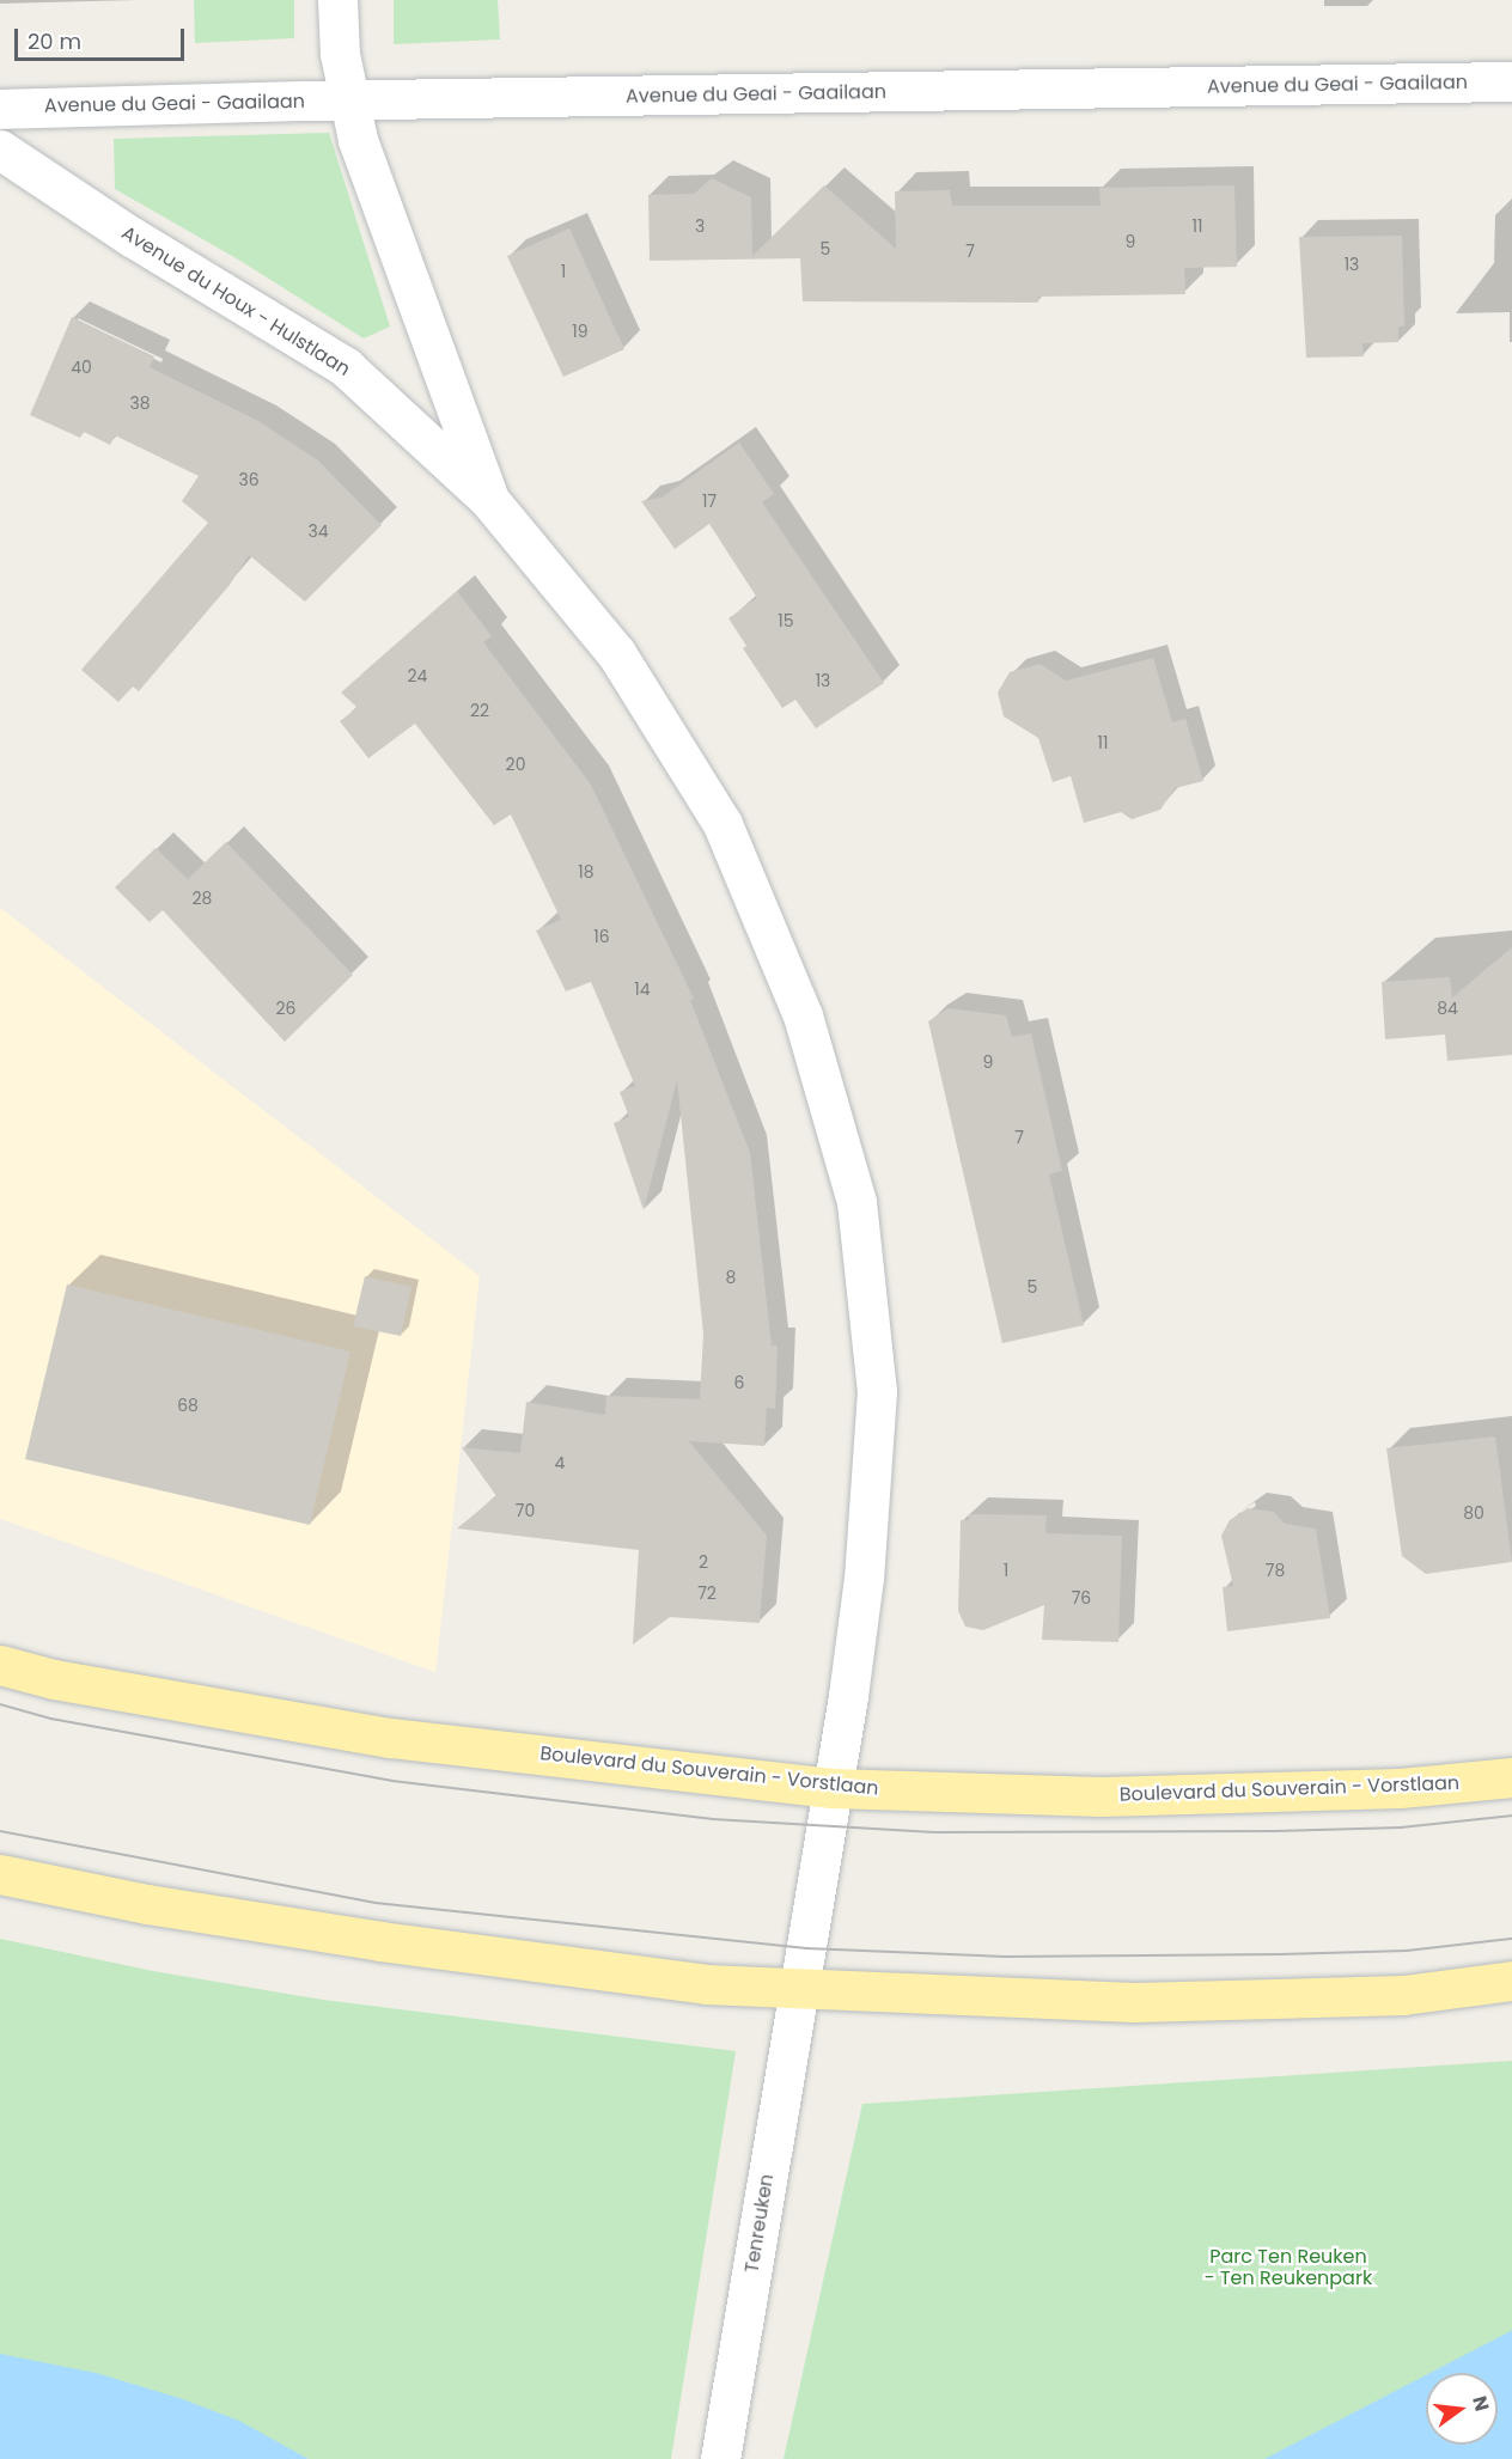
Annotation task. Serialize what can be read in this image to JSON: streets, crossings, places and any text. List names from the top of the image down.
{
  "streets": {
    "main road": ["Boulevard du Souverain - Vorstlaan"],
    "street": ["Avenue du Geai - Gaailaan", "Avenue du Houx - Hulstlaan", "Tenreuken"]
  },
  "crossings": [
    ["Avenue du Geai - Gaailaan", "Avenue du Houx - Hulstlaan"],
    ["Avenue du Houx - Hulstlaan", "Boulevard du Souverain - Vorstlaan"],
    ["Avenue du Houx - Hulstlaan", "Tenreuken"],
    ["Boulevard du Souverain - Vorstlaan", "Tenreuken"]
  ],
  "parks": ["Parc Ten Reuken - Ten Reukenpark"],
  "house_numbers": [
    "3",
    "11",
    "9",
    "5",
    "7",
    "13",
    "1",
    "19",
    "40",
    "38",
    "36",
    "17",
    "34",
    "15",
    "24",
    "13",
    "22",
    "11",
    "20",
    "18",
    "28",
    "16",
    "14",
    "26",
    "84",
    "9",
    "7",
    "8",
    "5",
    "6",
    "68",
    "4",
    "70",
    "80",
    "2",
    "1",
    "78",
    "72",
    "76"
  ],
  "scale_bar": "20 m",
  "north": "right"
}
